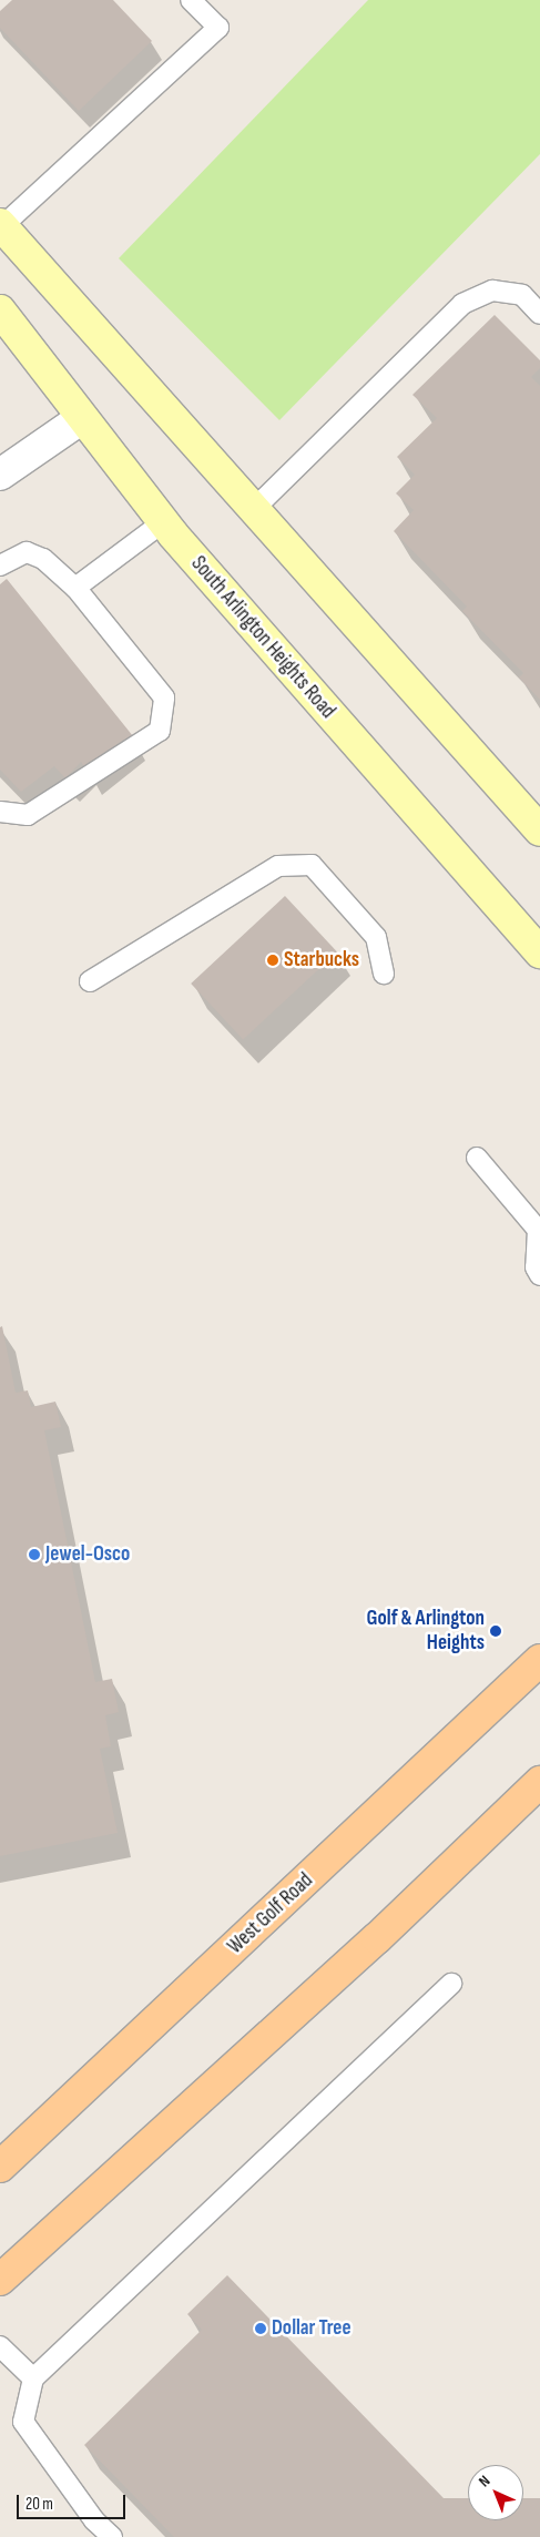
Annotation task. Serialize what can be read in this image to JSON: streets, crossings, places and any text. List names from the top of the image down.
{
  "streets": {
    "main road": ["South Arlington Heights Road", "West Golf Road"]
  },
  "places": [
    "Starbucks",
    "Jewel-Osco",
    "Golf & Arlington Heights",
    "Dollar Tree"
  ],
  "scale_bar": "20 m",
  "north": "top left"
}
